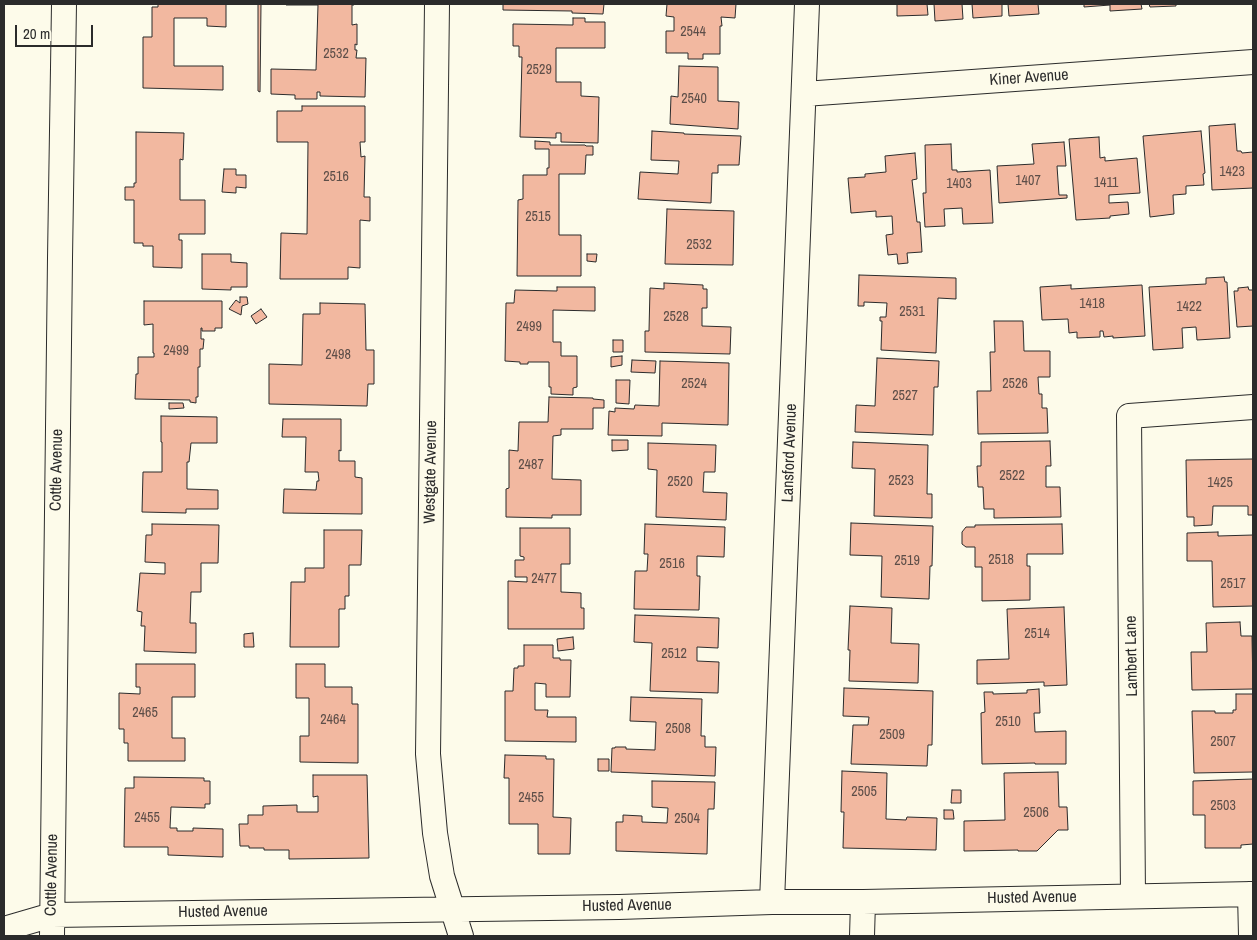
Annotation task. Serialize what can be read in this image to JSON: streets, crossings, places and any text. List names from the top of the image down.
{
  "streets": {
    "street": [
      "Kiner Avenue",
      "Lansford Avenue",
      "Cottle Avenue",
      "Westgate Avenue",
      "Lambert Lane",
      "Husted Avenue"
    ]
  },
  "crossings": [
    ["Kiner Avenue", "Lansford Avenue"],
    ["Lansford Avenue", "Husted Avenue"],
    ["Cottle Avenue", "Husted Avenue"],
    ["Westgate Avenue", "Husted Avenue"],
    ["Lambert Lane", "Husted Avenue"]
  ],
  "house_numbers": [
    "2544",
    "2532",
    "2529",
    "2540",
    "1423",
    "2516",
    "1407",
    "1411",
    "1403",
    "2515",
    "2532",
    "1418",
    "1422",
    "2531",
    "2528",
    "2499",
    "2499",
    "2498",
    "2524",
    "2526",
    "2527",
    "2487",
    "2522",
    "2523",
    "2520",
    "1425",
    "2518",
    "2519",
    "2516",
    "2477",
    "2517",
    "2514",
    "2512",
    "2465",
    "2464",
    "2510",
    "2508",
    "2509",
    "2507",
    "2505",
    "2455",
    "2503",
    "2506",
    "2455",
    "2504"
  ],
  "scale_bar": "20 m"
}
